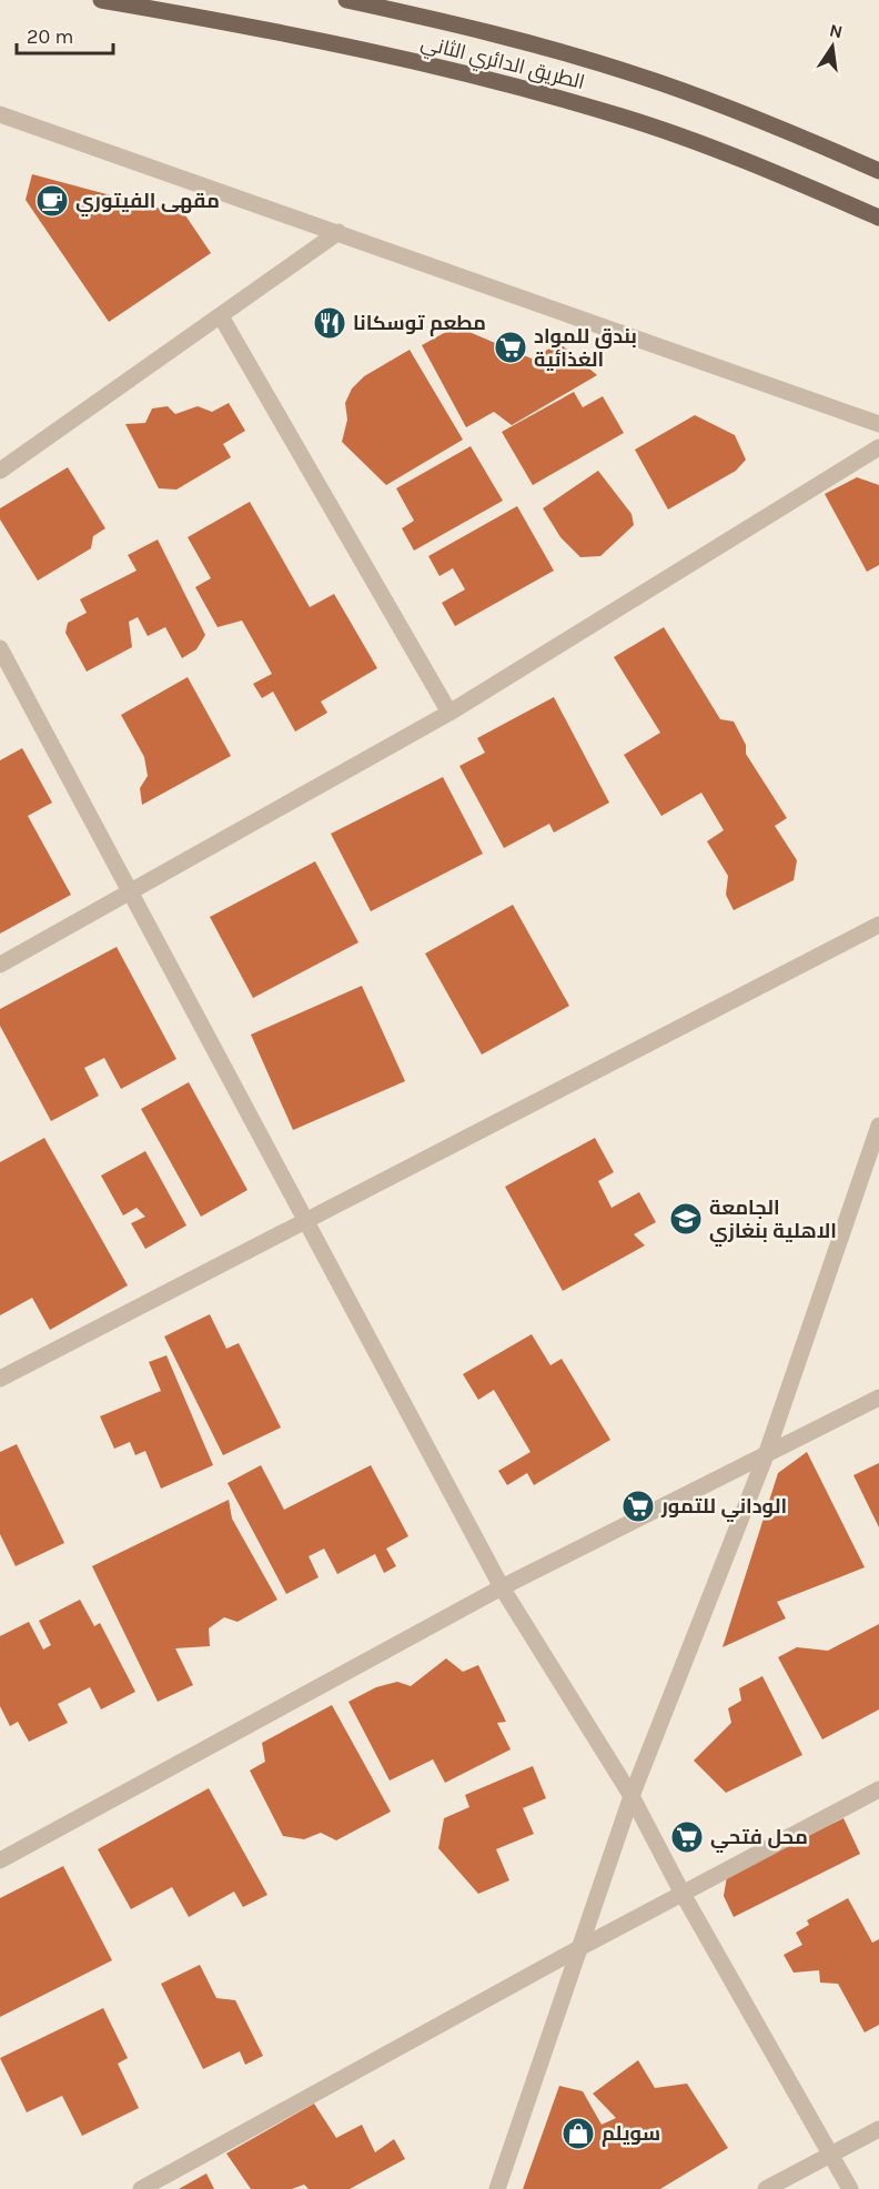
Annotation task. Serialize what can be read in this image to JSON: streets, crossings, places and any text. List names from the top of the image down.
{
  "streets": {
    "main road": ["الطريق الدائري الثاني"]
  },
  "places": {
    "cafe": ["مقهى الفيتوري"],
    "restaurant": ["مطعم توسكانا"],
    "supermarket": ["بندق للمواد الغذائية", "الوداني للتمور", "محل فتحي"],
    "school or university": ["الجامعة الاهلية بنغازي"],
    "shop": ["سويلم"]
  },
  "scale_bar": "20 m",
  "north": "top"
}
